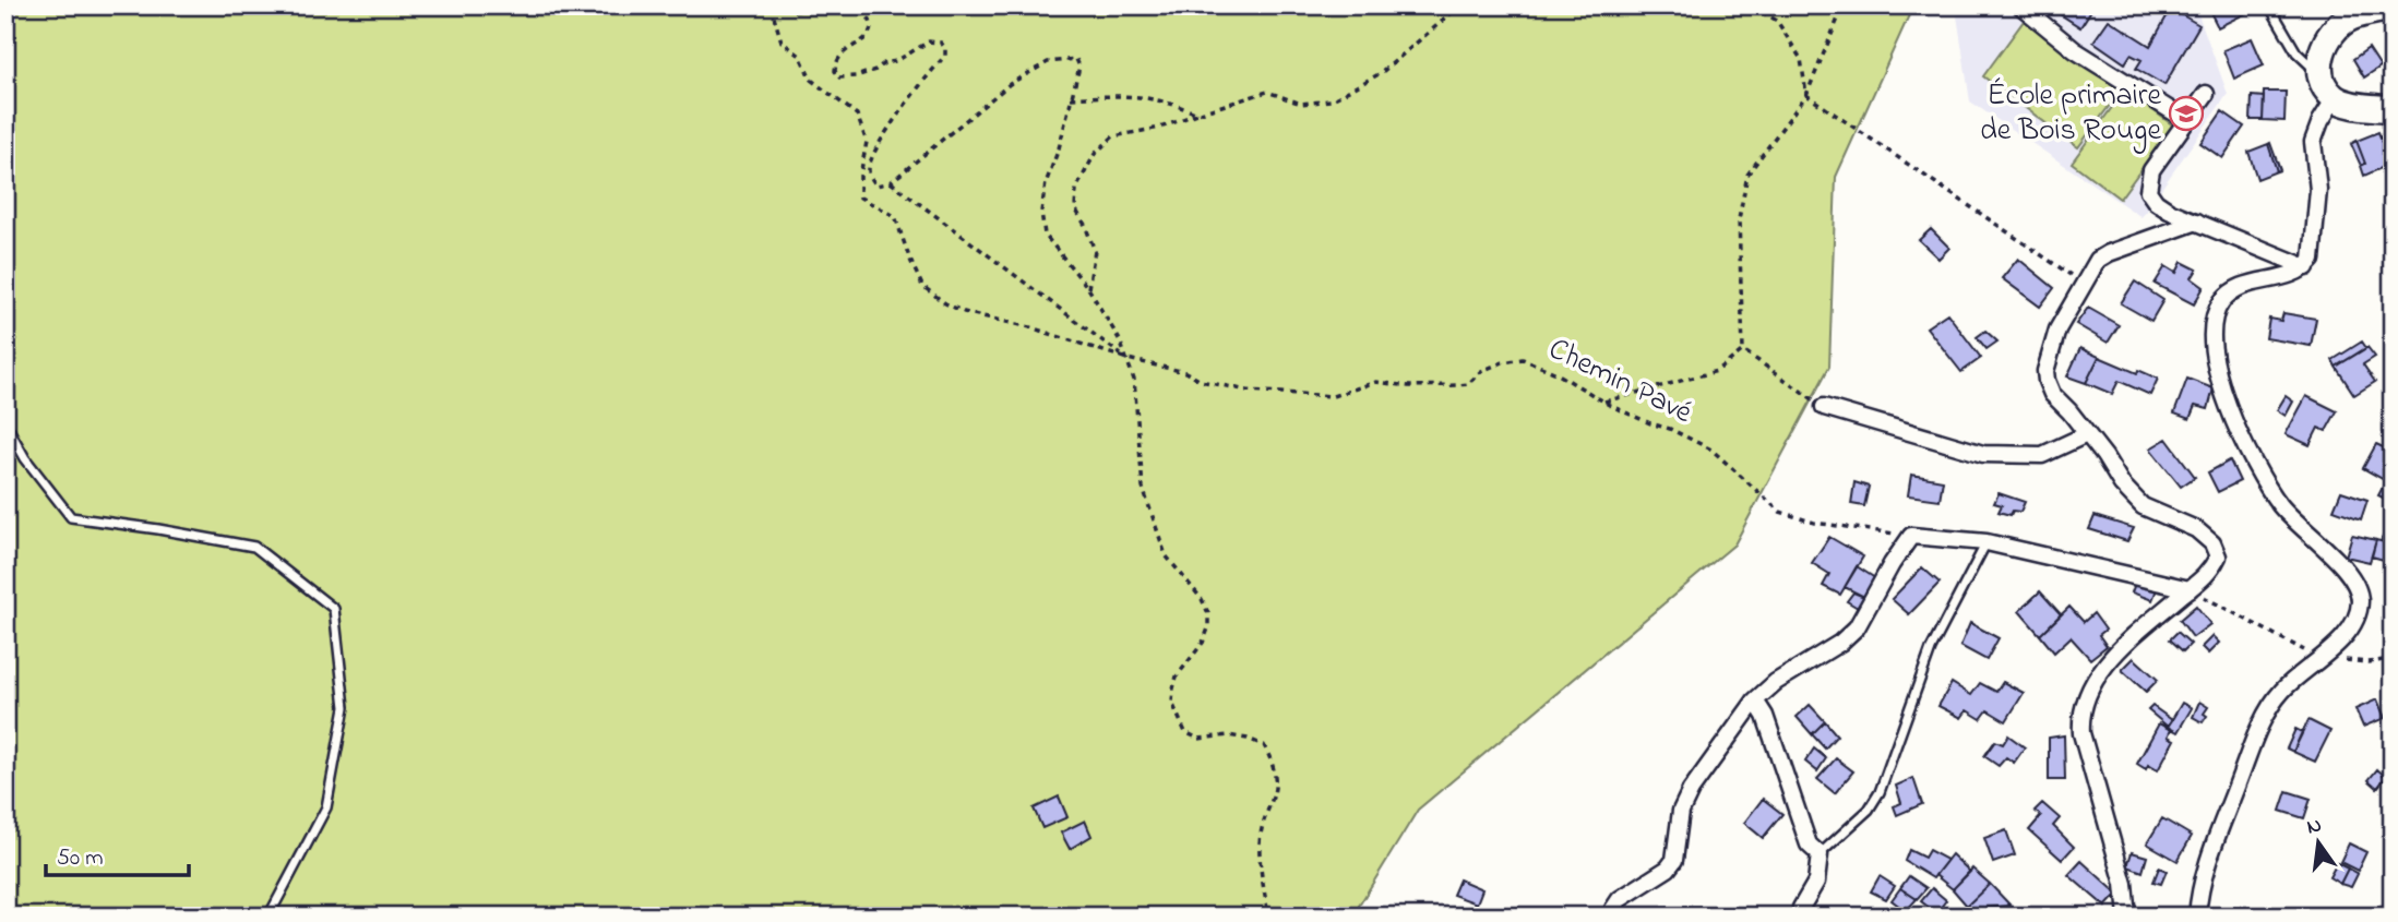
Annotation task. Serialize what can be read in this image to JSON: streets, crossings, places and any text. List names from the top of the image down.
{
  "streets": {
    "path": ["Chemin Pavé"]
  },
  "places": {
    "school or university": ["École primaire de Bois Rouge"]
  },
  "scale_bar": "50 m",
  "north": "top"
}
